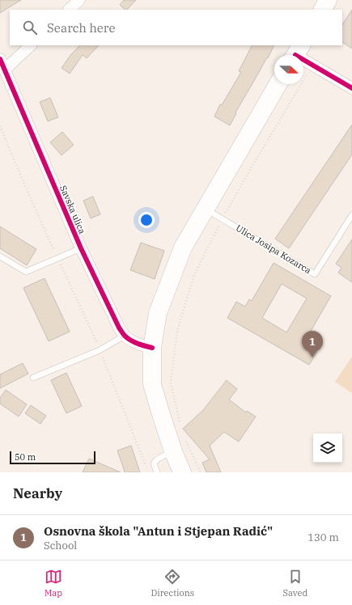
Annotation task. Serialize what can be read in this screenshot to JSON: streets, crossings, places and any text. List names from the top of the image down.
{
  "streets": {
    "street": ["Savska ulica"],
    "lane": ["Ulica Josipa Kozarca"]
  },
  "scale_bar": "50 m",
  "north": "right",
  "page": {
    "search": "Search here",
    "pins": "1",
    "scale": "50 m",
    "heading": "Nearby",
    "list": [
      {
        "mark": "1",
        "name": "Osnovna škola \"Antun i Stjepan Radić\"",
        "note": "School",
        "value": "130 m"
      }
    ],
    "nav": ["Map", "Directions", "Saved"]
  }
}
